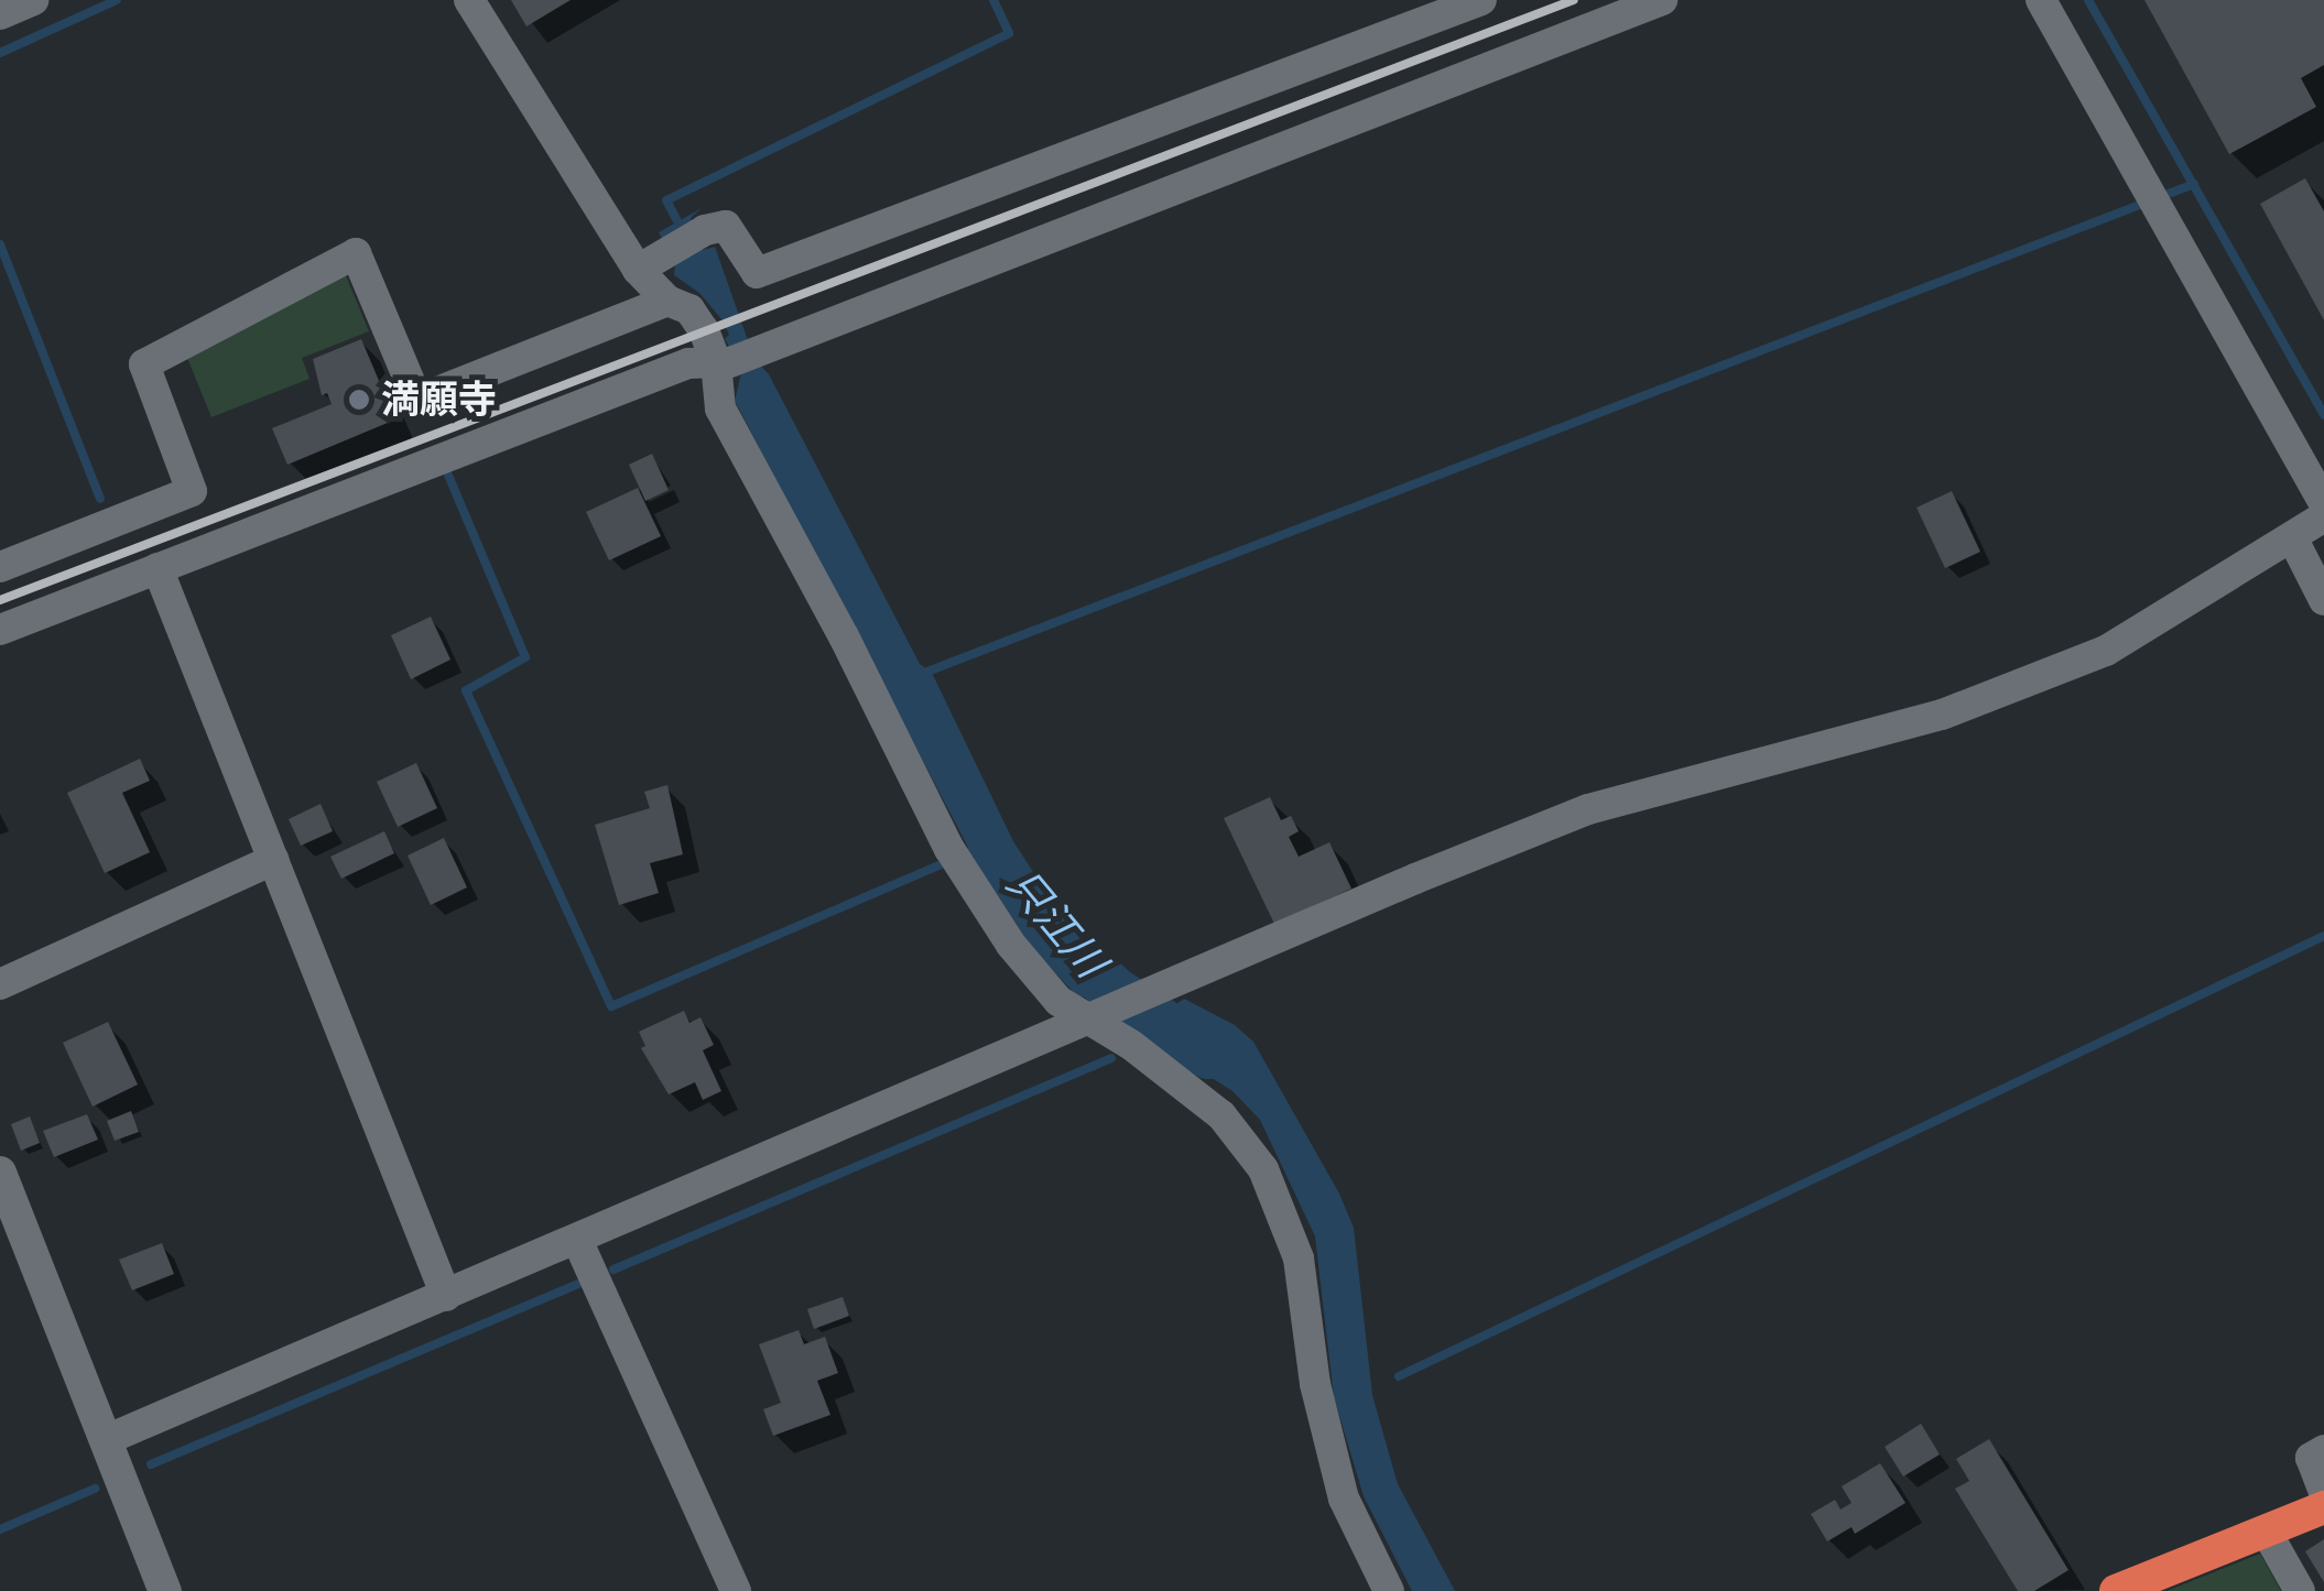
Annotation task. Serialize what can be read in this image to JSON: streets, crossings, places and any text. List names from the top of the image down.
{
  "water": ["只江川"],
  "places": ["満願寺"]
}
